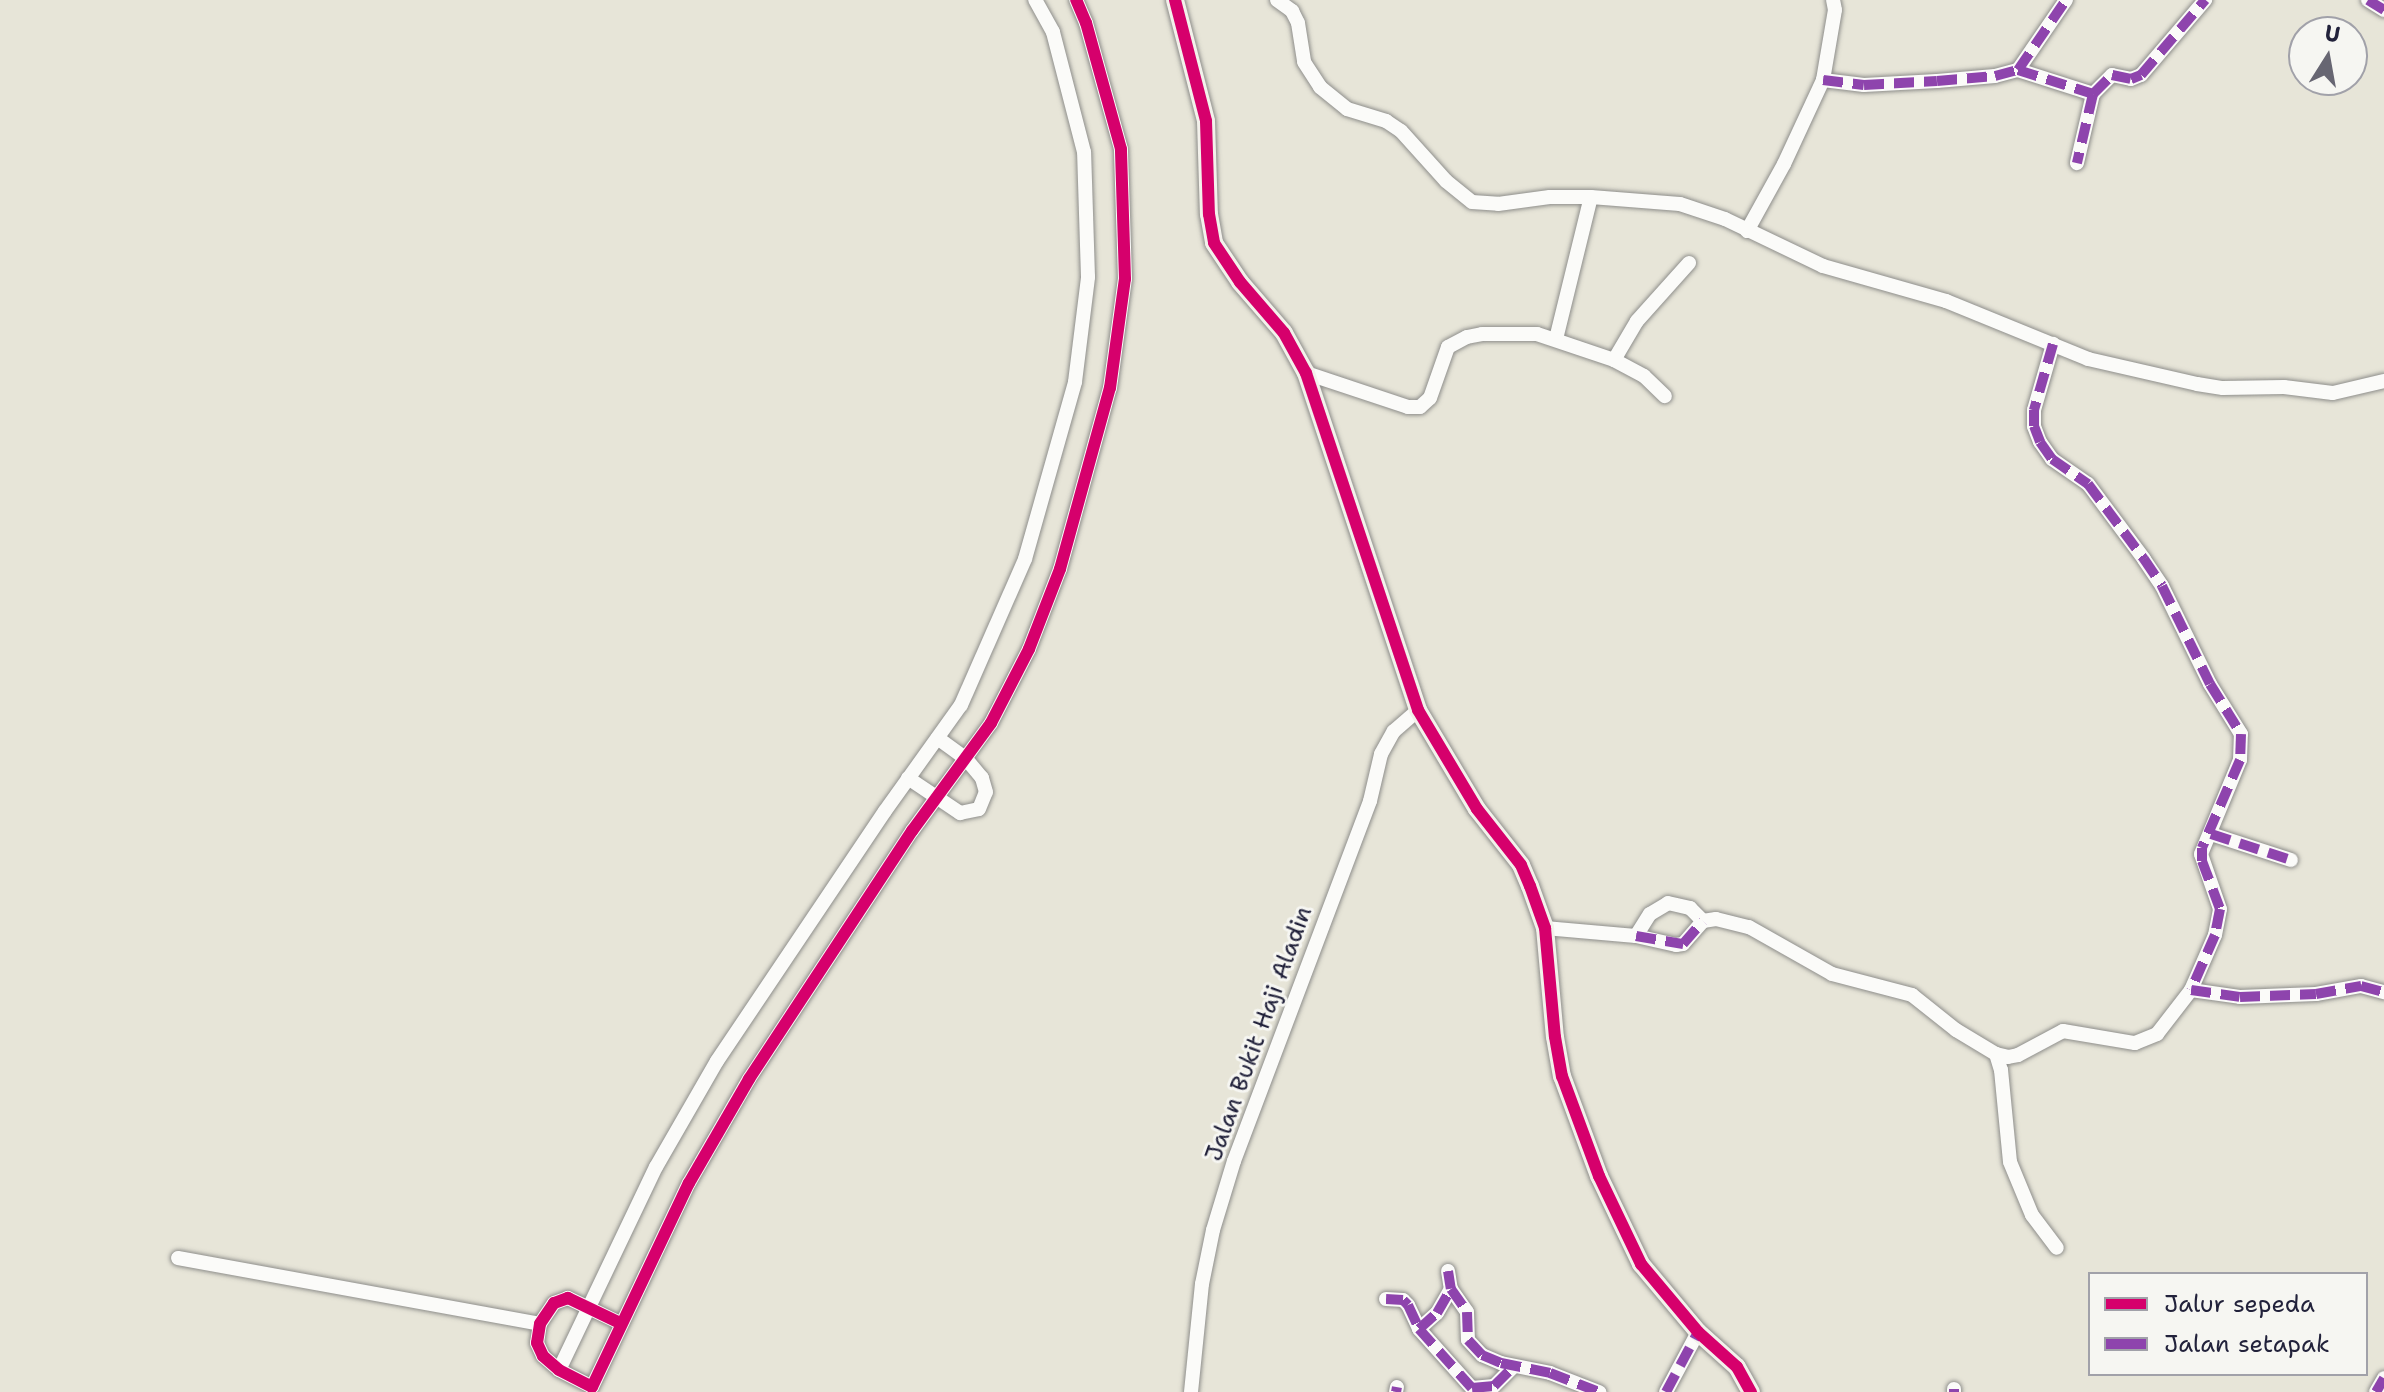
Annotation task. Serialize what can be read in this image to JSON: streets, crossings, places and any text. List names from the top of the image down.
{
  "streets": {
    "street": ["Jalan Bukit Haji Aladin"]
  },
  "legend": ["Jalur sepeda", "Jalan setapak"],
  "north": "top"
}
